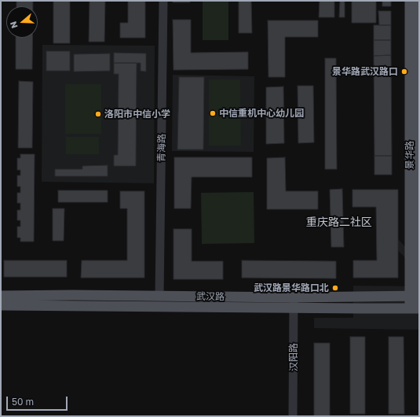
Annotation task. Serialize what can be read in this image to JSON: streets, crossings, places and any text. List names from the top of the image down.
{
  "streets": {
    "main road": ["景华路", "武汉路"],
    "street": ["青海路", "汉阳路"]
  },
  "crossings": [
    ["青海路", "武汉路"],
    ["景华路", "武汉路"],
    ["武汉路", "汉阳路"]
  ],
  "districts": ["重庆路二社区"],
  "places": [
    "景华路武汉路口",
    "中信重机中心幼儿园",
    "洛阳市中信小学",
    "武汉路景华路口北"
  ],
  "scale_bar": "50 m",
  "north": "left"
}
